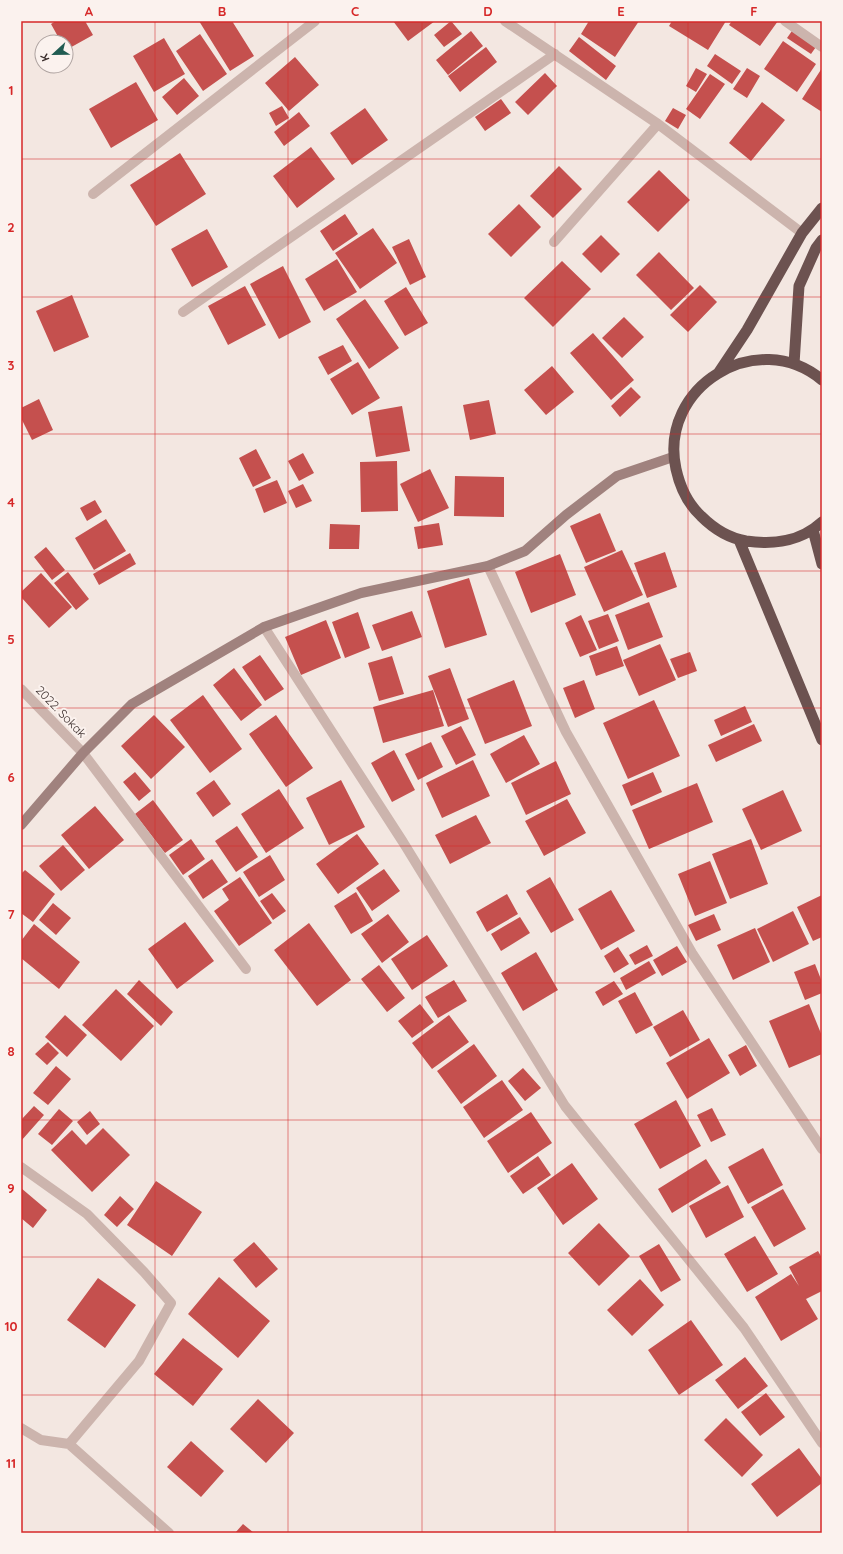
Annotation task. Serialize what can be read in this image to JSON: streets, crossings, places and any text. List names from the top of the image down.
{
  "streets": {
    "street": ["2022. Sokak"]
  },
  "north": "left",
  "grid": {
    "columns": [
      "A",
      "B",
      "C",
      "D",
      "E",
      "F"
    ],
    "rows": [
      "1",
      "2",
      "3",
      "4",
      "5",
      "6",
      "7",
      "8",
      "9",
      "10",
      "11"
    ]
  }
}
